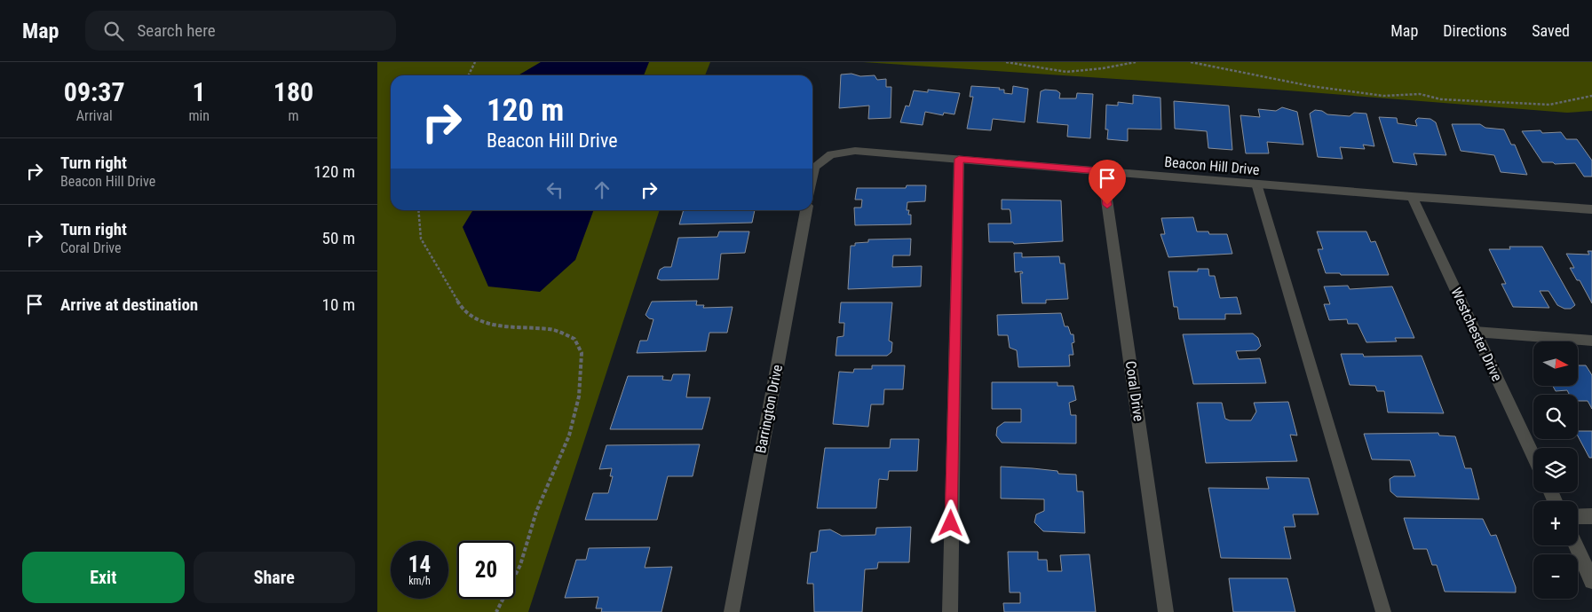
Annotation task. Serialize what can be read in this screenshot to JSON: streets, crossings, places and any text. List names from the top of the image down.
{
  "streets": {
    "street": [
      "Beacon Hill Drive",
      "Westchester Drive",
      "Coral Drive",
      "Barrington Drive"
    ]
  },
  "crossings": [
    ["Beacon Hill Drive", "Westchester Drive"],
    ["Beacon Hill Drive", "Coral Drive"]
  ],
  "north": "right",
  "page": {
    "header": "Map",
    "search": "Search here",
    "nav": ["Map", "Directions", "Saved"],
    "eta": [
      "09:37",
      "Arrival",
      "1",
      "min",
      "180",
      "m"
    ],
    "turn": ["120 m", "Beacon Hill Drive"],
    "list": [
      {
        "name": "Turn right",
        "note": "Beacon Hill Drive",
        "value": "120 m"
      },
      {
        "name": "Turn right",
        "note": "Coral Drive",
        "value": "50 m"
      },
      {
        "name": "Arrive at destination",
        "value": "10 m"
      }
    ],
    "map_buttons": ["+", "−"],
    "speed": "14 km/h",
    "limit": "20",
    "buttons": ["Exit", "Share"]
  }
}
